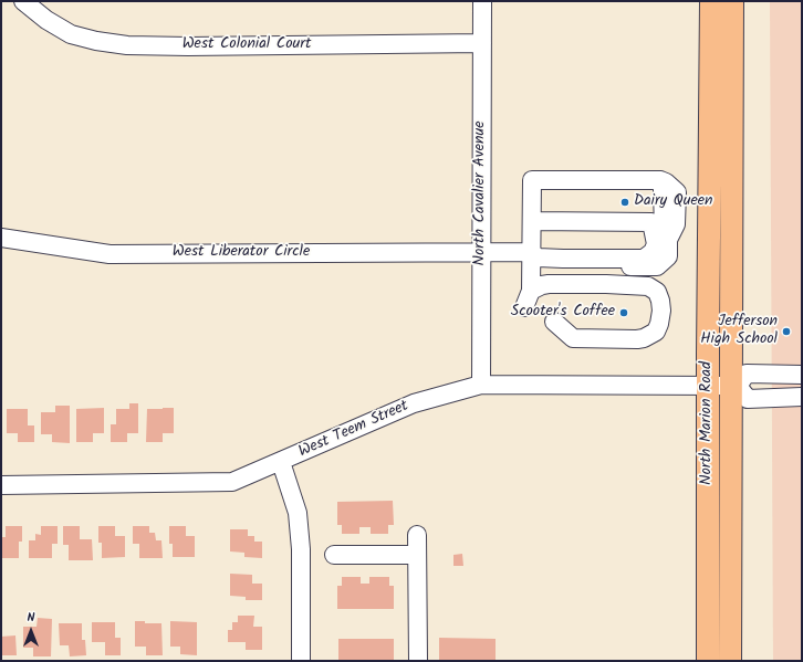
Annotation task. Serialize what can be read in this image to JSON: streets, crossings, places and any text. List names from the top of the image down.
{
  "streets": {
    "main road": ["North Marion Road"],
    "street": [
      "West Colonial Court",
      "North Cavalier Avenue",
      "West Liberator Circle",
      "West Teem Street"
    ]
  },
  "crossings": [
    ["West Colonial Court", "North Cavalier Avenue"],
    ["North Cavalier Avenue", "West Liberator Circle"],
    ["North Cavalier Avenue", "West Teem Street"],
    ["North Marion Road", "West Teem Street"]
  ],
  "places": ["Dairy Queen", "Scooter's Coffee", "Jefferson High School"],
  "north": "top"
}
